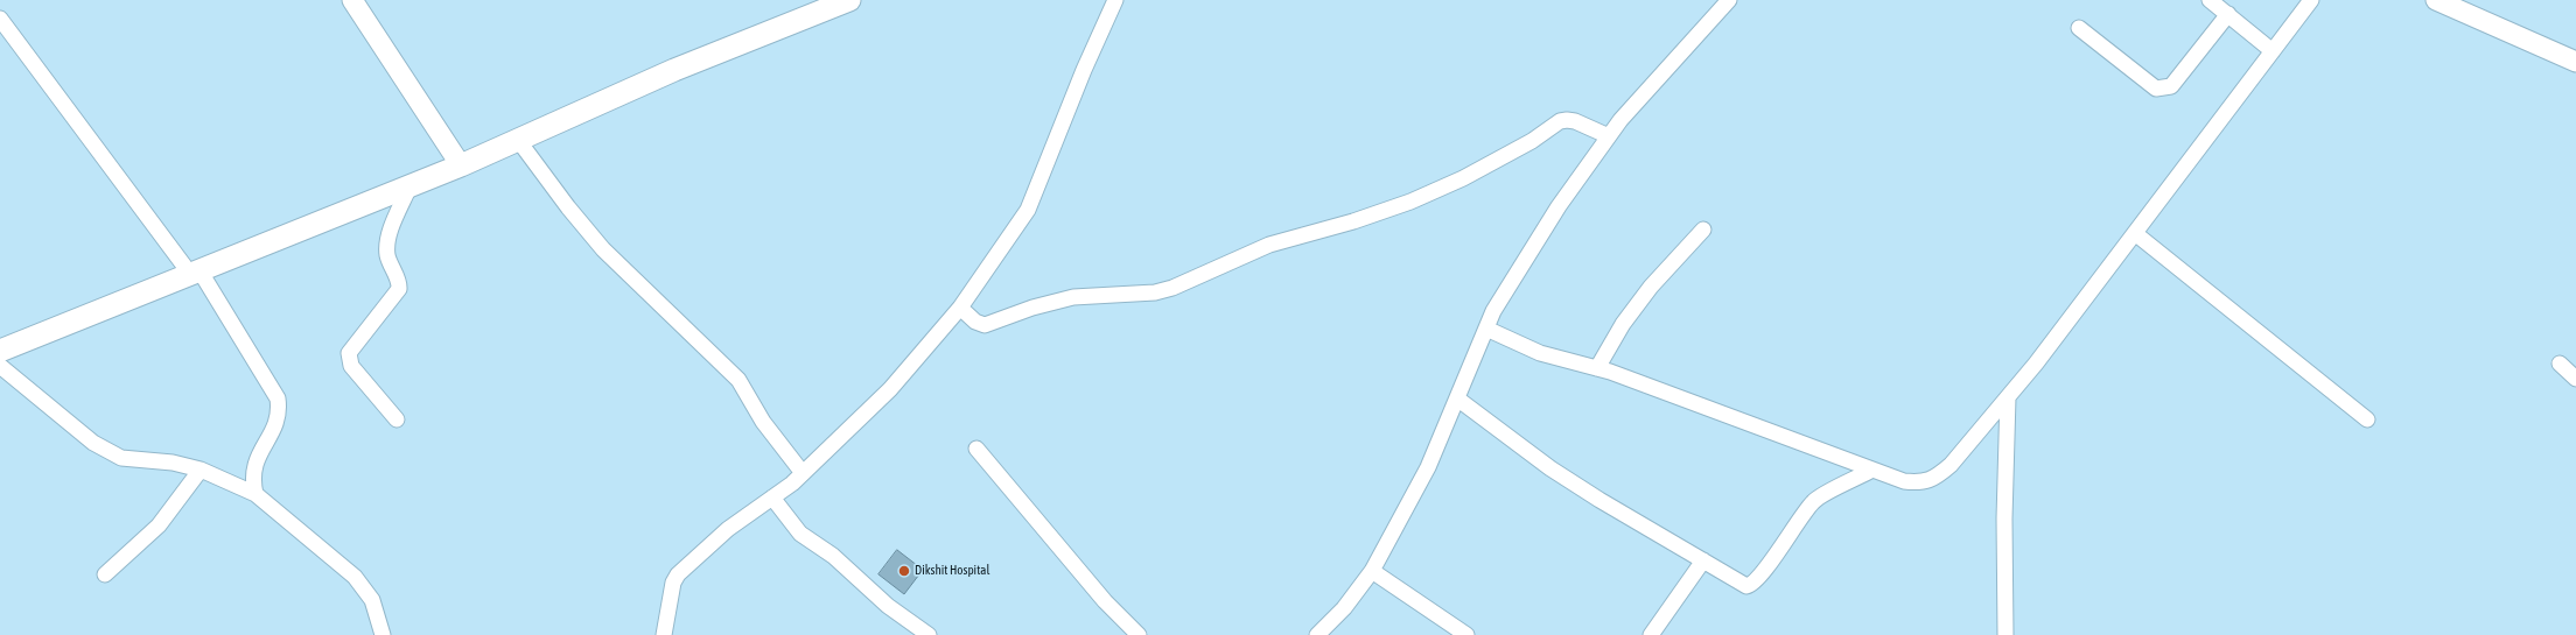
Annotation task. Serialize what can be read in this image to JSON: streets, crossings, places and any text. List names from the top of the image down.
{
  "places": ["Dikshit Hospital"]
}
